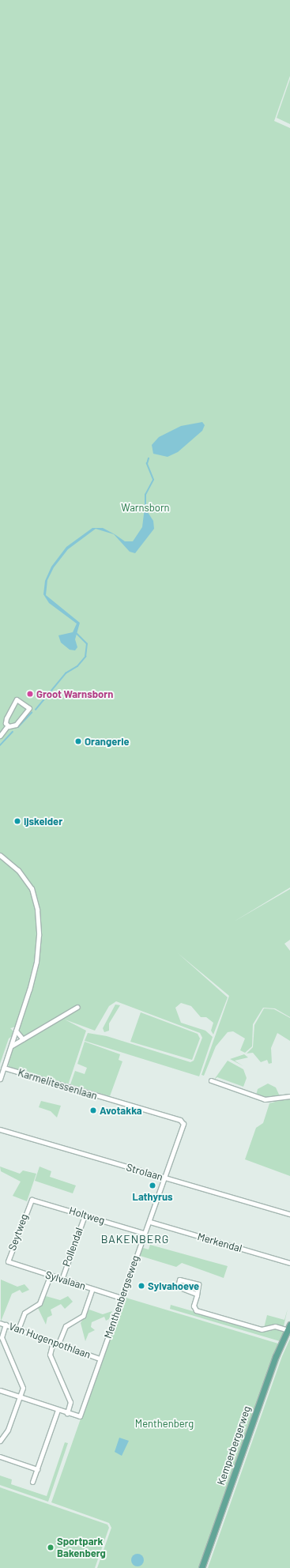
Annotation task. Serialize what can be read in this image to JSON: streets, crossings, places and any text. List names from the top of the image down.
{
  "streets": {
    "main road": ["Kemperbergerweg"],
    "street": [
      "Karmelitessenlaan",
      "Strolaan",
      "Holtweg",
      "Seytweg",
      "Merkendal",
      "Pollendal",
      "Sylvalaan",
      "Menthenbergseweg",
      "Van Hugenpothlaan"
    ]
  },
  "crossings": [
    ["Karmelitessenlaan", "Strolaan"],
    ["Karmelitessenlaan", "Menthenbergseweg"],
    ["Strolaan", "Menthenbergseweg"],
    ["Holtweg", "Seytweg"],
    ["Holtweg", "Pollendal"],
    ["Holtweg", "Menthenbergseweg"],
    ["Seytweg", "Sylvalaan"],
    ["Merkendal", "Menthenbergseweg"],
    ["Pollendal", "Sylvalaan"],
    ["Sylvalaan", "Menthenbergseweg"],
    ["Menthenbergseweg", "Van Hugenpothlaan"]
  ],
  "districts": ["BAKENBERG"],
  "parks": ["Warnsborn", "Menthenberg"],
  "places": [
    "Groot Warnsborn",
    "Orangerie",
    "ijskelder",
    "Avotakka",
    "Lathyrus",
    "Sylvahoeve",
    "Sportpark Bakenberg"
  ]
}
